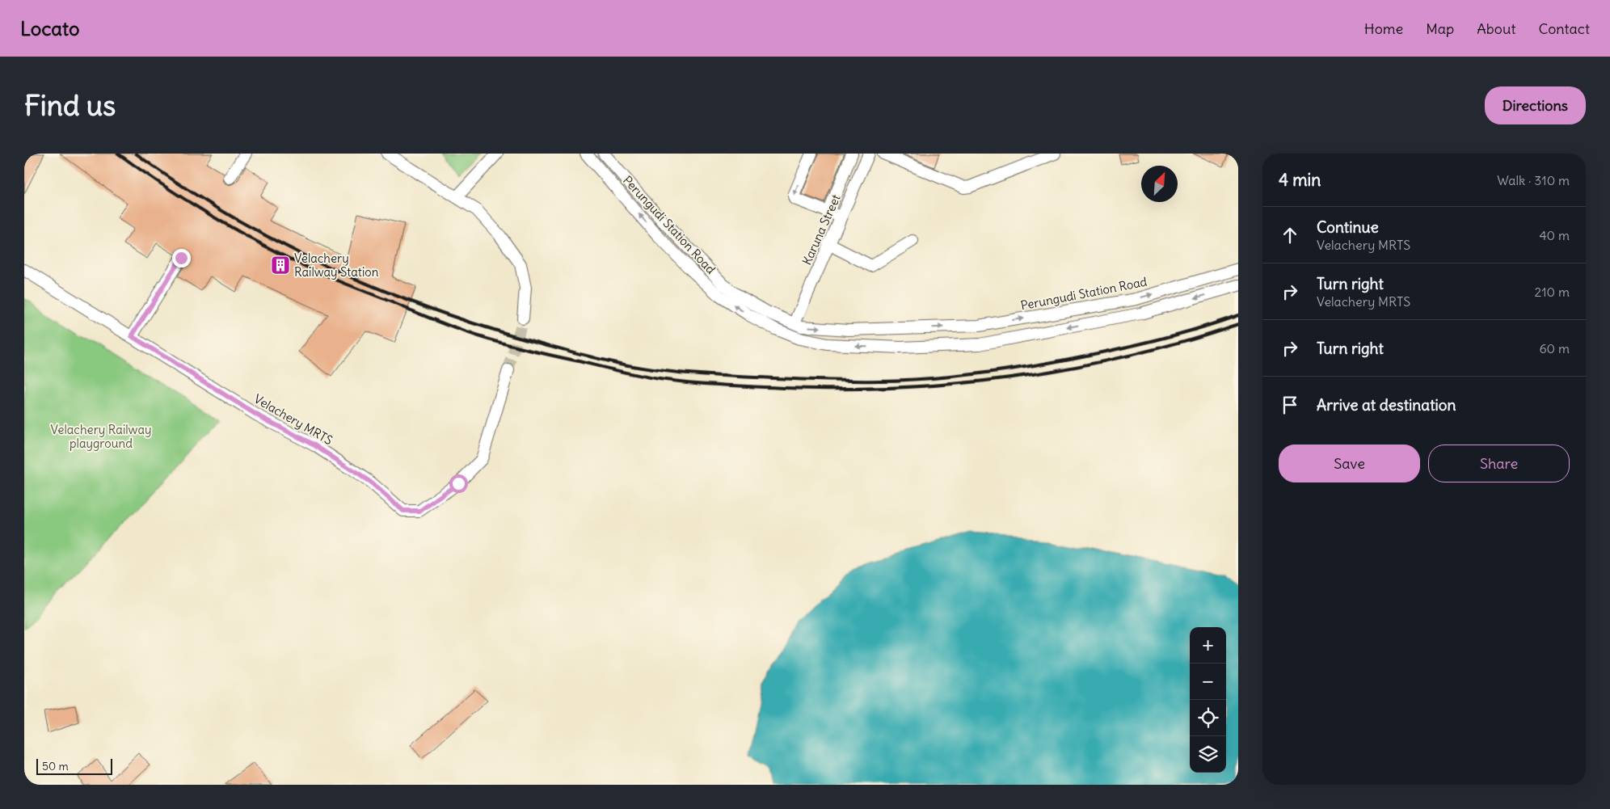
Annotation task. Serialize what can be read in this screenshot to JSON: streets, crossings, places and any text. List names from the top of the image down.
{
  "streets": {
    "street": ["Perungudi Station Road", "Karuna Street", "Velachery MRTS"]
  },
  "parks": ["Velachery Railway playground"],
  "places": {
    "building": ["Velachery Railway Station"]
  },
  "scale_bar": "50 m",
  "north": "top right",
  "page": {
    "header": "Locato",
    "nav": [
      "Home",
      "Map",
      "About",
      "Contact"
    ],
    "buttons": [
      "Directions",
      ["Save", "Share"]
    ],
    "title": "Find us",
    "heading": ["4 min", "Walk · 310 m"],
    "list": [
      ["Continue", "Velachery MRTS", "40 m"],
      ["Turn right", "Velachery MRTS", "210 m"],
      ["Turn right", "60 m"],
      "Arrive at destination"
    ],
    "map_buttons": ["+", "−"],
    "scale": "50 m"
  }
}
